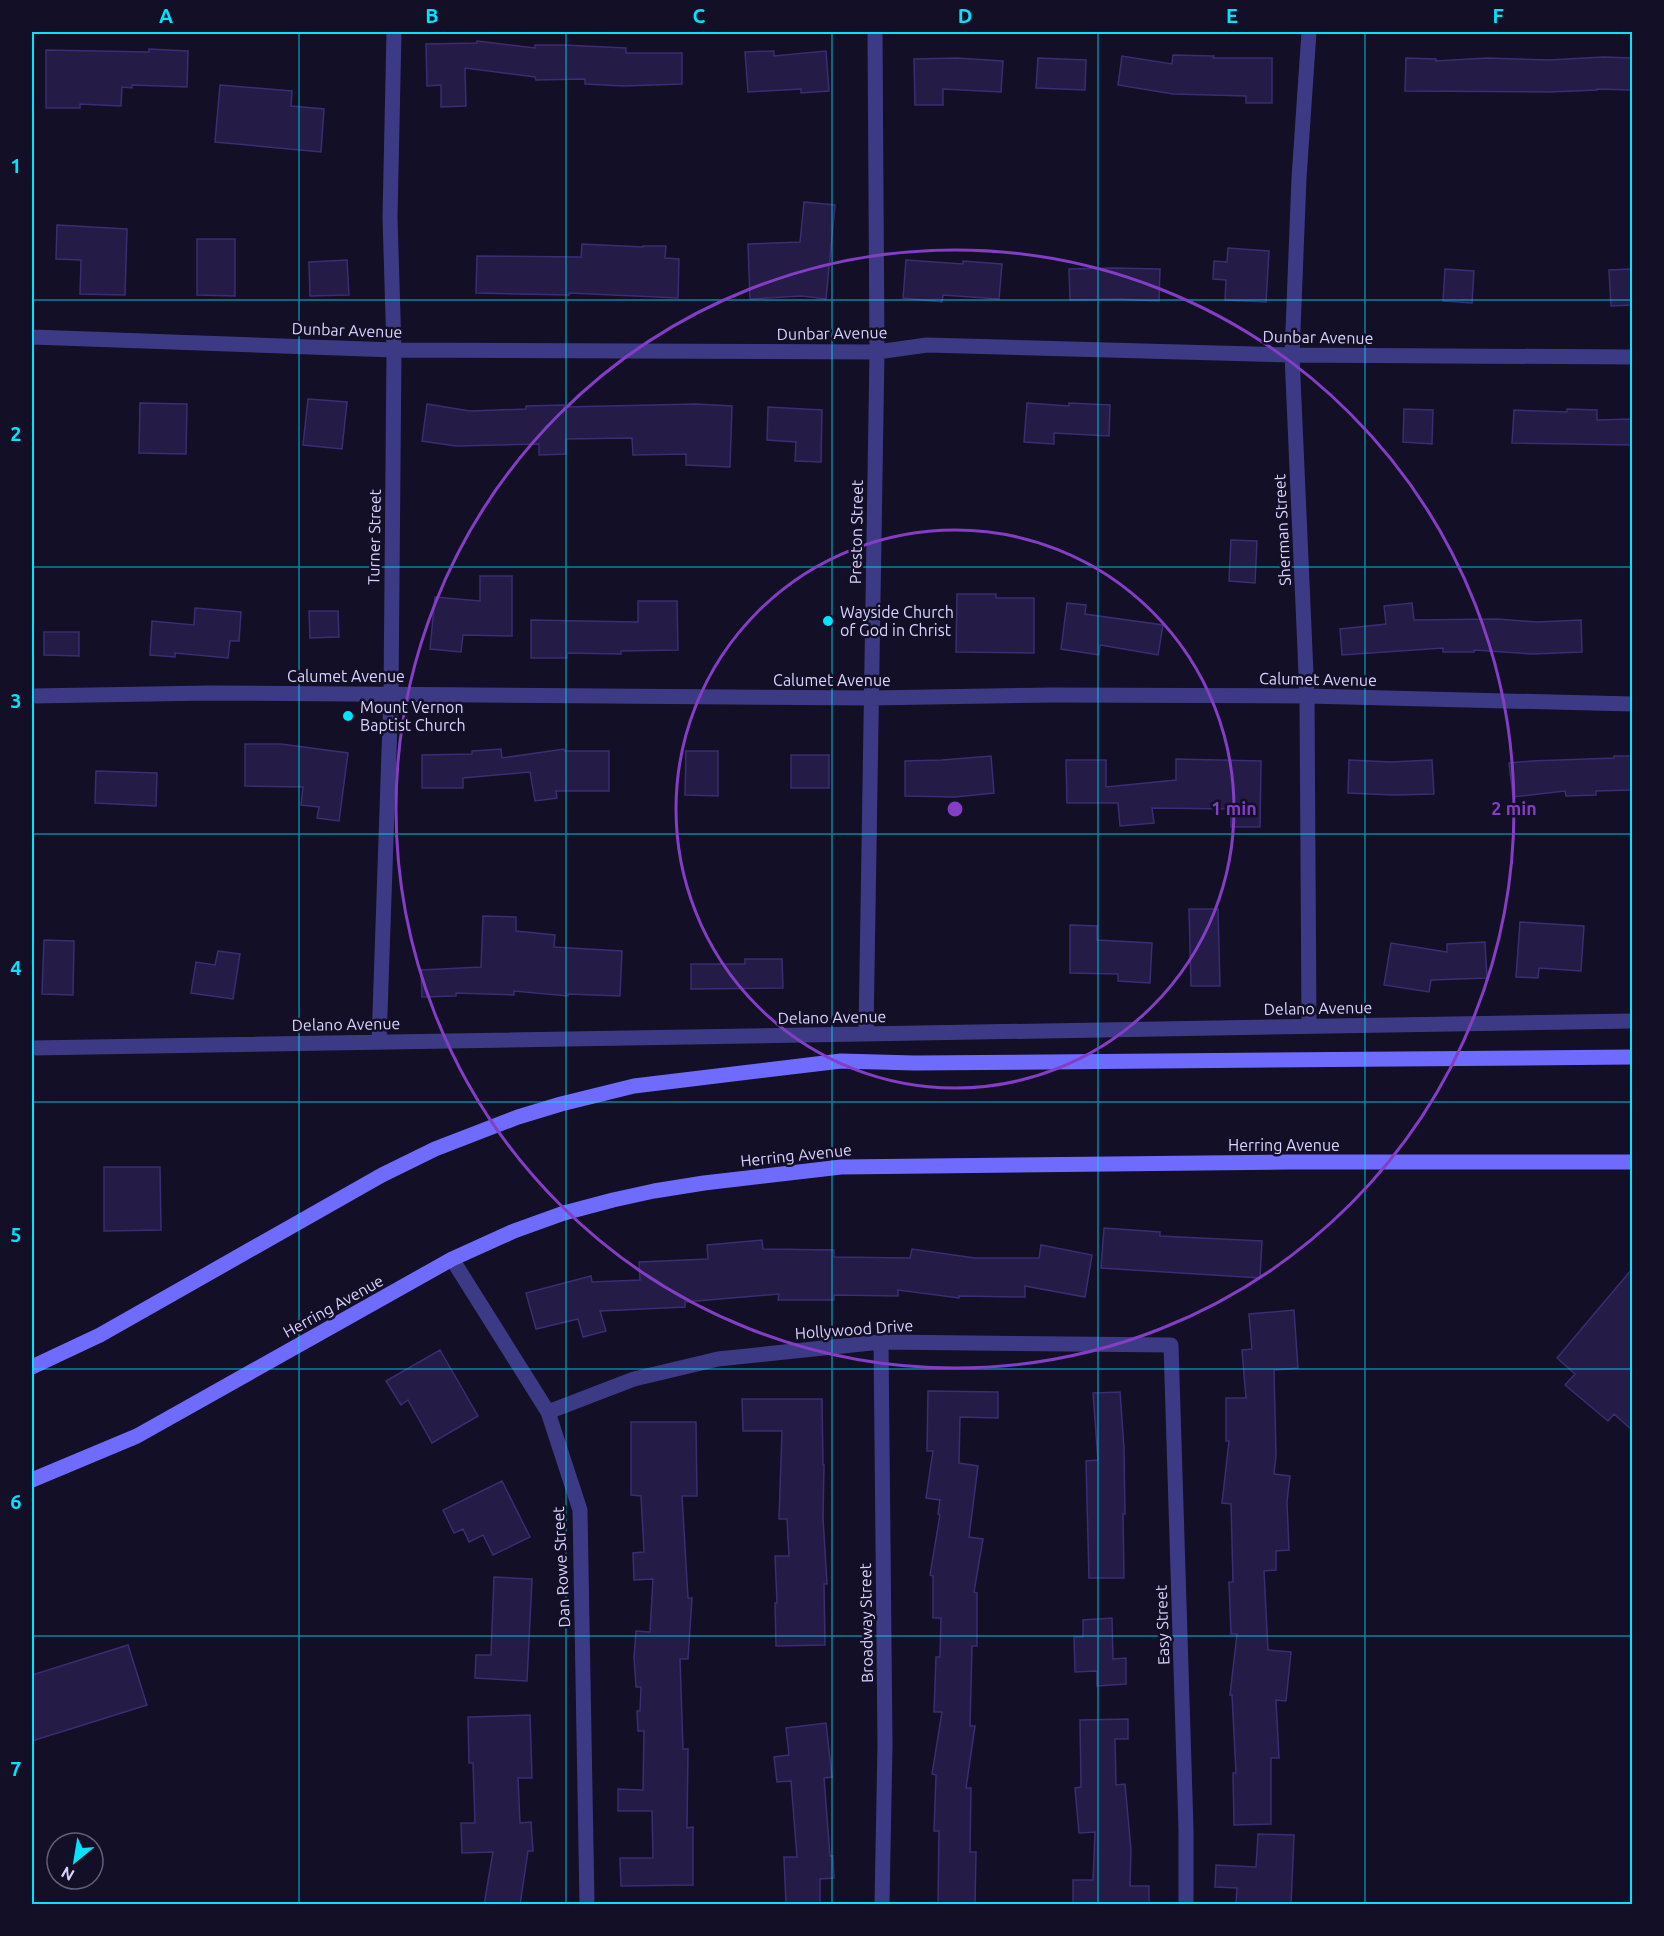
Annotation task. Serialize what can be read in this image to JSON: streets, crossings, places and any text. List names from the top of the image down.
{
  "streets": {
    "main road": ["Herring Avenue"],
    "street": [
      "Dunbar Avenue",
      "Sherman Street",
      "Preston Street",
      "Turner Street",
      "Calumet Avenue",
      "Delano Avenue",
      "Hollywood Drive",
      "Dan Rowe Street",
      "Broadway Street",
      "Easy Street"
    ]
  },
  "crossings": [
    ["Dunbar Avenue", "Sherman Street"],
    ["Dunbar Avenue", "Preston Street"],
    ["Dunbar Avenue", "Turner Street"],
    ["Sherman Street", "Calumet Avenue"],
    ["Sherman Street", "Delano Avenue"],
    ["Preston Street", "Calumet Avenue"],
    ["Preston Street", "Delano Avenue"],
    ["Turner Street", "Calumet Avenue"],
    ["Turner Street", "Delano Avenue"],
    ["Herring Avenue", "Dan Rowe Street"],
    ["Hollywood Drive", "Dan Rowe Street"],
    ["Hollywood Drive", "Broadway Street"],
    ["Hollywood Drive", "Easy Street"]
  ],
  "places": ["Wayside Church of God in Christ", "Mount Vernon Baptist Church"],
  "north": "bottom left",
  "grid": {
    "columns": [
      "A",
      "B",
      "C",
      "D",
      "E",
      "F"
    ],
    "rows": [
      "1",
      "2",
      "3",
      "4",
      "5",
      "6",
      "7"
    ]
  },
  "rings": ["1 min", "2 min"]
}
